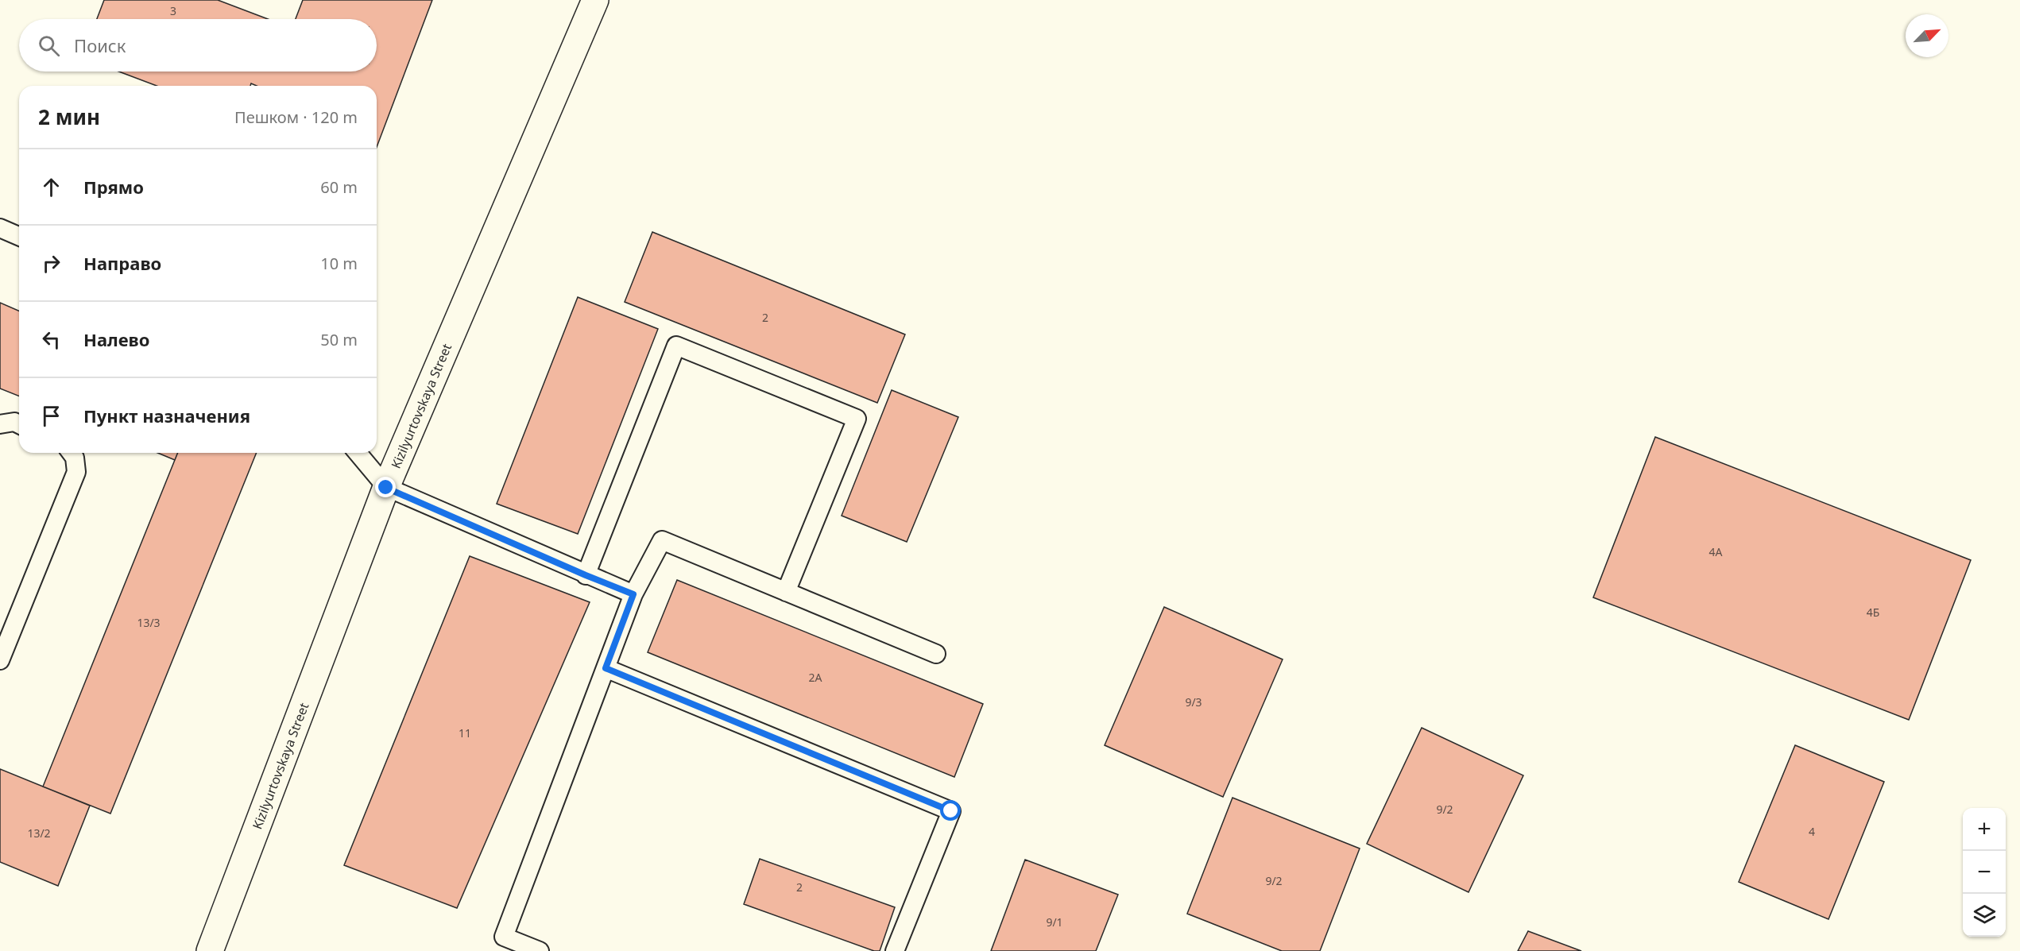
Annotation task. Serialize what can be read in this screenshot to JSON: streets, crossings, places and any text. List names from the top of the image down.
{
  "streets": {
    "street": ["Kizilyurtovskaya Street"]
  },
  "house_numbers": [
    "3",
    "2",
    "4А",
    "4Б",
    "13/3",
    "2А",
    "9/3",
    "11",
    "9/2",
    "4",
    "13/2",
    "9/2",
    "2",
    "9/1"
  ],
  "north": "top right",
  "page": {
    "search": "Поиск",
    "heading": ["2 мин", "Пешком · 120 m"],
    "list": [
      ["Прямо", "60 m"],
      ["Направо", "10 m"],
      ["Налево", "50 m"],
      "Пункт назначения"
    ],
    "map_buttons": ["+", "−"]
  }
}
